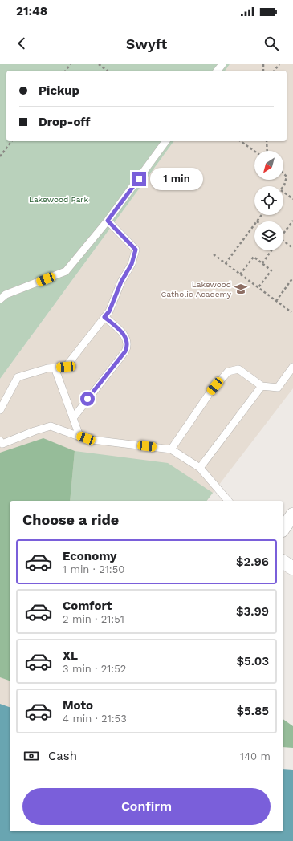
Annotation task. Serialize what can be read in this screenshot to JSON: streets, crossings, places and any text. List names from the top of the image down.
{
  "parks": ["Lakewood Park"],
  "places": {
    "school or university": ["Lakewood Catholic Academy"]
  },
  "north": "bottom left",
  "page": {
    "status": "21:48",
    "header": "Swyft",
    "banner": ["Pickup", "Drop-off"],
    "bubble": "1 min",
    "heading": "Choose a ride",
    "list": [
      {
        "name": "Economy",
        "note": "1 min · 21:50",
        "value": "$2.96"
      },
      {
        "name": "Comfort",
        "note": "2 min · 21:51",
        "value": "$3.99"
      },
      {
        "name": "XL",
        "note": "3 min · 21:52",
        "value": "$5.03"
      },
      {
        "name": "Moto",
        "note": "4 min · 21:53",
        "value": "$5.85"
      }
    ],
    "pay": ["Cash", "140 m"],
    "buttons": "Confirm"
  }
}
